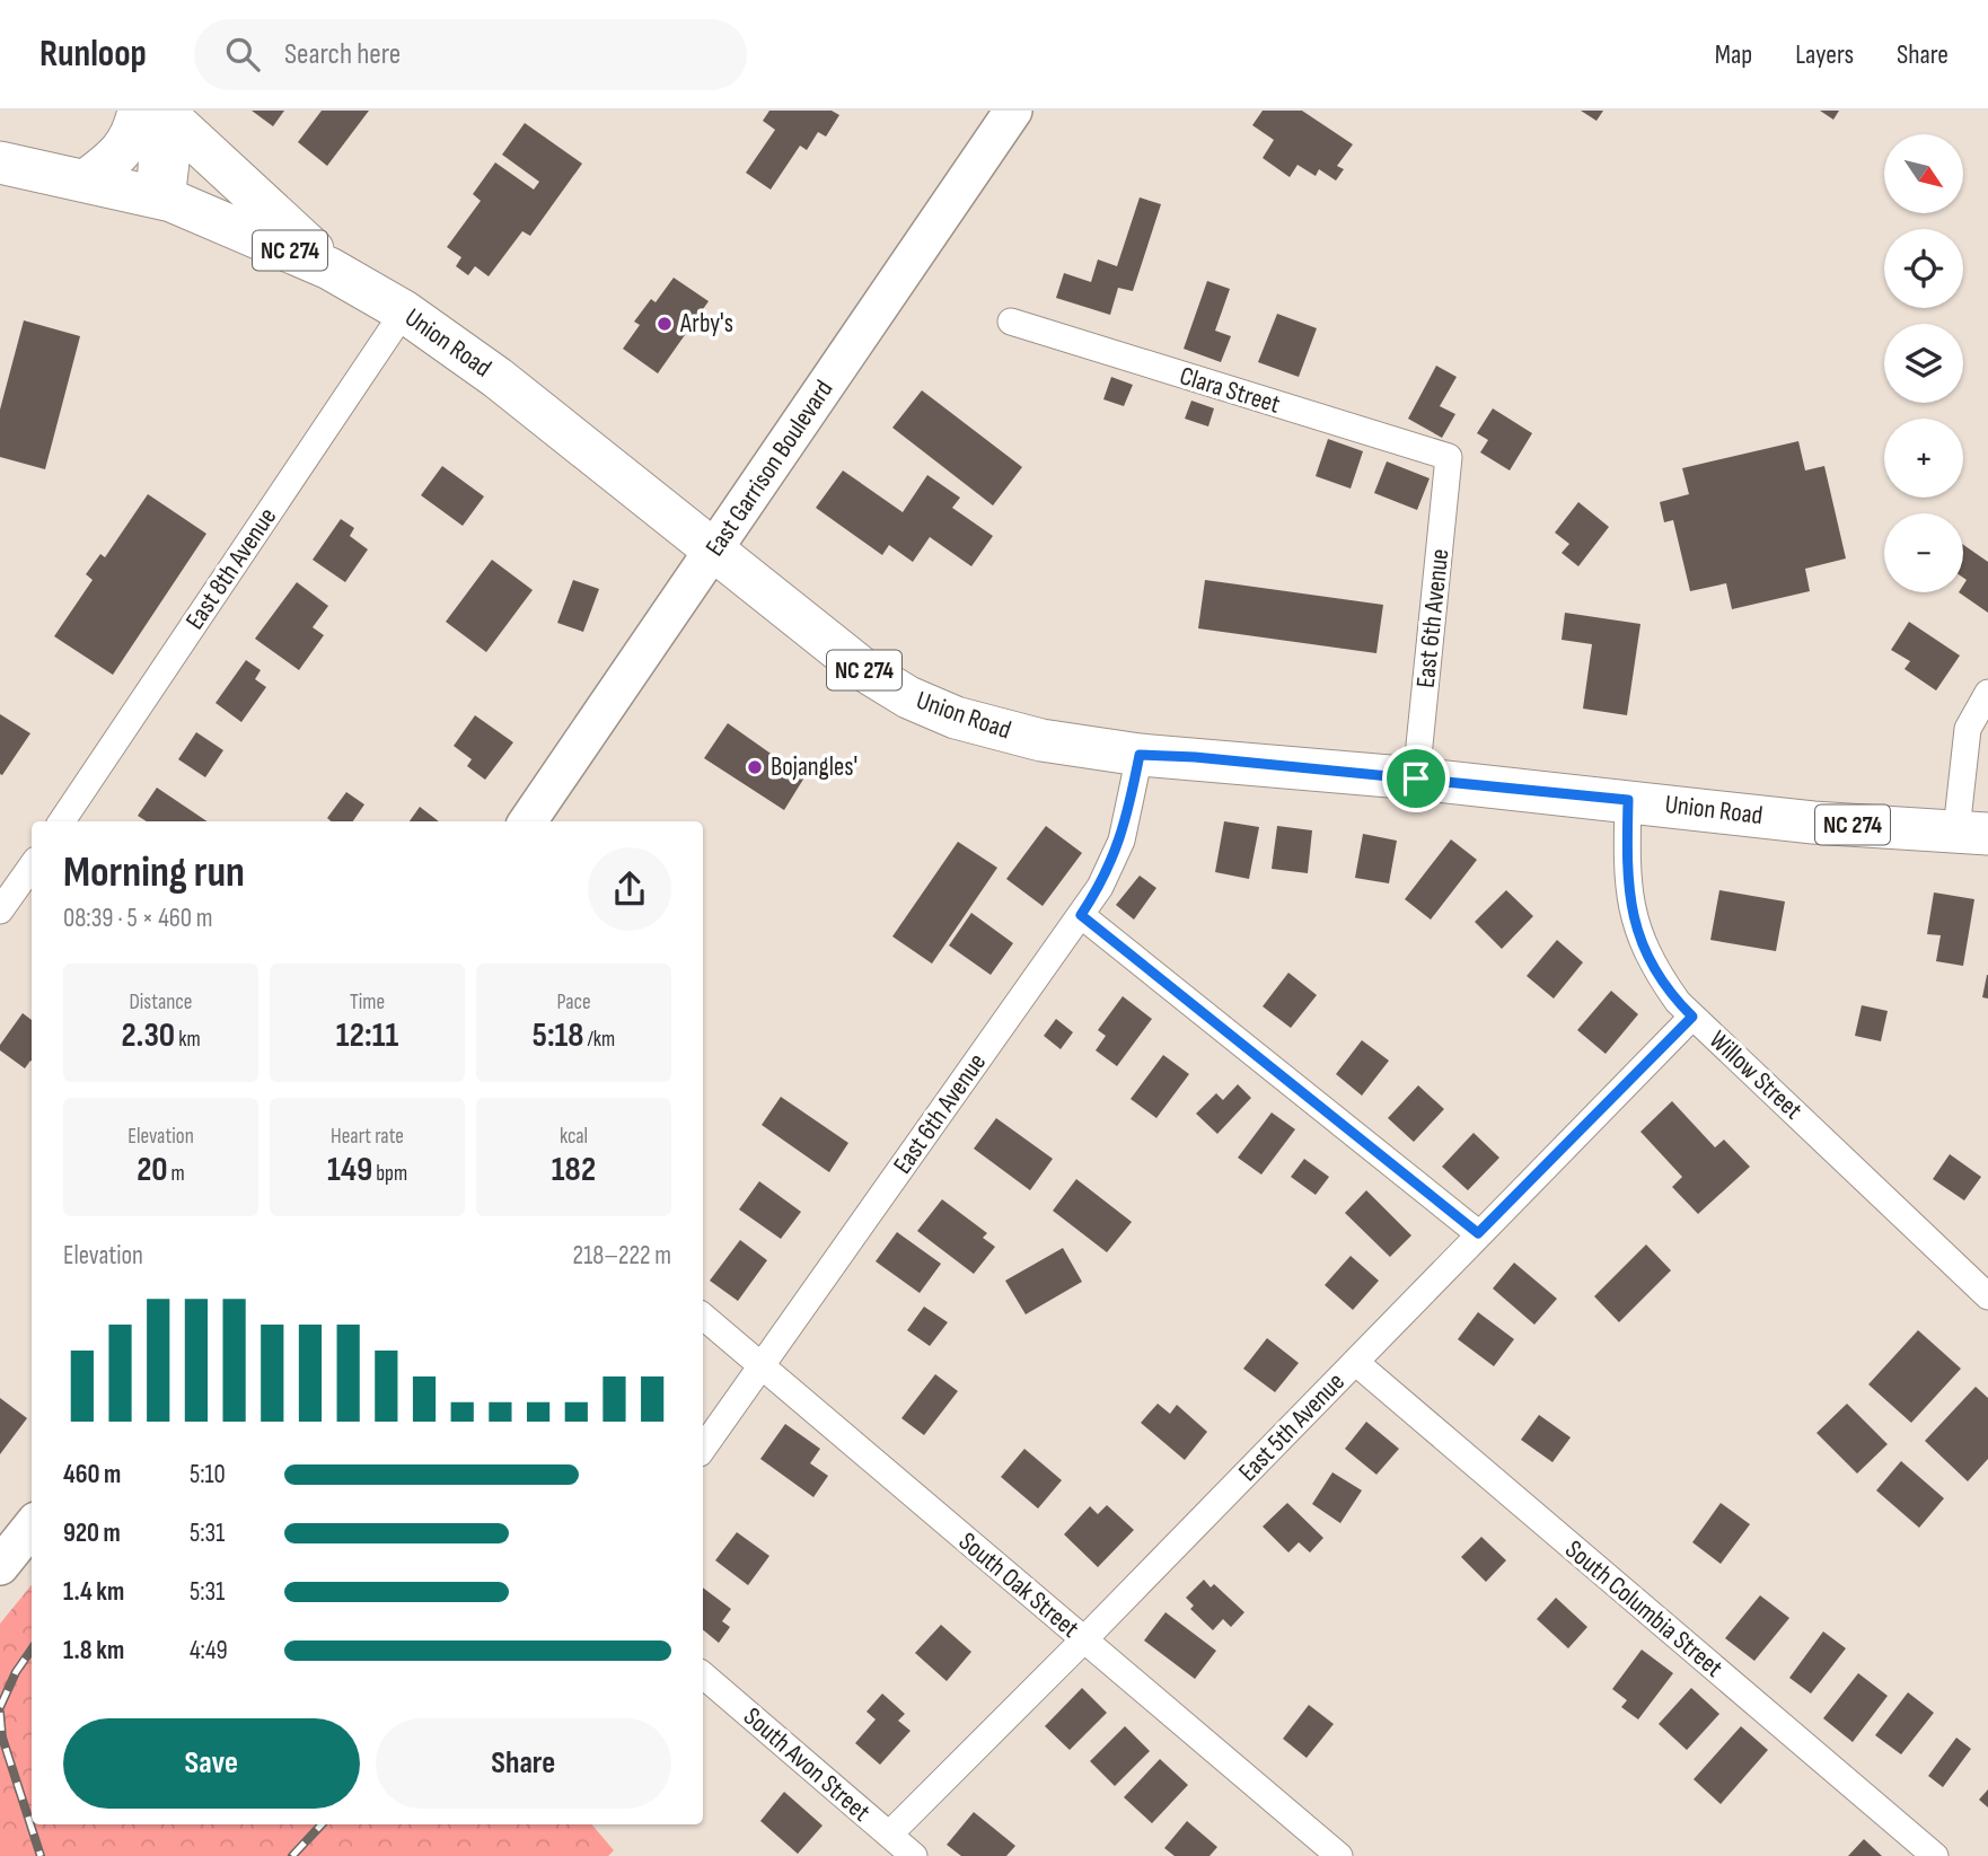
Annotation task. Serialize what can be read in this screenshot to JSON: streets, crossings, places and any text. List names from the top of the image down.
{
  "streets": {
    "main road": ["NC 274", "Union Road", "East Garrison Boulevard"],
    "street": [
      "Clara Street",
      "East 8th Avenue",
      "East 6th Avenue",
      "Willow Street",
      "East 5th Avenue",
      "South Oak Street",
      "South Columbia Street",
      "South Avon Street"
    ]
  },
  "crossings": [
    ["Union Road", "East Garrison Boulevard"],
    ["Union Road", "East 8th Avenue"],
    ["Union Road", "East 6th Avenue"],
    ["Union Road", "Willow Street"],
    ["Clara Street", "East 6th Avenue"],
    ["East 6th Avenue", "South Oak Street"],
    ["Willow Street", "East 5th Avenue"],
    ["East 5th Avenue", "South Oak Street"],
    ["East 5th Avenue", "South Columbia Street"],
    ["East 5th Avenue", "South Avon Street"]
  ],
  "places": ["Arby's", "Bojangles'"],
  "north": "bottom right",
  "page": {
    "header": "Runloop",
    "search": "Search here",
    "nav": ["Map", "Layers", "Share"],
    "map_buttons": ["+", "−"],
    "heading": ["Morning run", "08:39 · 5 × 460 m"],
    "stats": [
      ["Distance", "2.30 km"],
      ["Time", "12:11"],
      ["Pace", "5:18 /km"],
      ["Elevation", "20 m"],
      ["Heart rate", "149 bpm"],
      ["kcal", "182"]
    ],
    "chart": ["Elevation", "218–222 m"],
    "list": [
      {
        "name": "460 m",
        "note": "5:10"
      },
      {
        "name": "920 m",
        "note": "5:31"
      },
      {
        "name": "1.4 km",
        "note": "5:31"
      },
      {
        "name": "1.8 km",
        "note": "4:49"
      }
    ],
    "buttons": ["Save", "Share"]
  }
}
